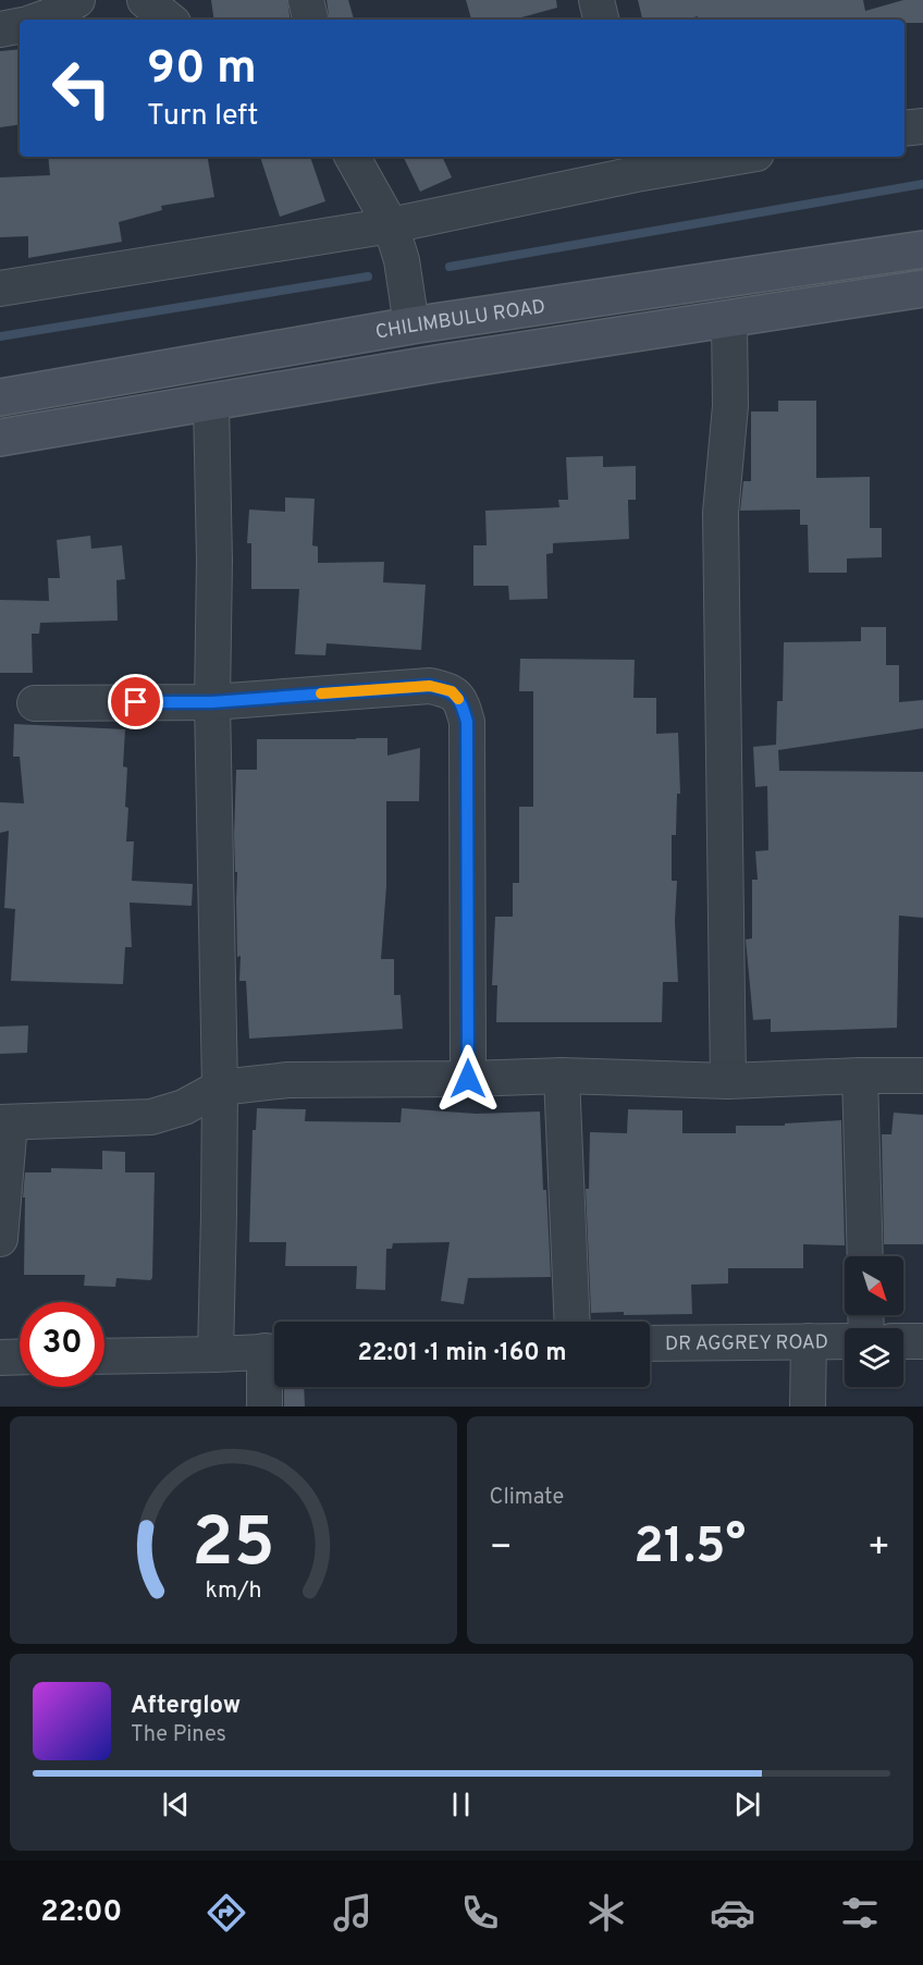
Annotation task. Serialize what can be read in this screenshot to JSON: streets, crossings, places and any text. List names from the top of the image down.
{
  "streets": {
    "main road": ["CHILIMBULU ROAD"],
    "street": ["DR AGGREY ROAD"]
  },
  "north": "bottom right",
  "page": {
    "turn": ["90 m", "Turn left"],
    "limit": "30",
    "trip": "22:01 · 1 min · 160 m",
    "tile": "Climate",
    "heat": ["−", "21.5°", "+"],
    "song": ["Afterglow", "The Pines"],
    "tabs": "22:00",
    "gauge": ["25", "km/h"]
  }
}
